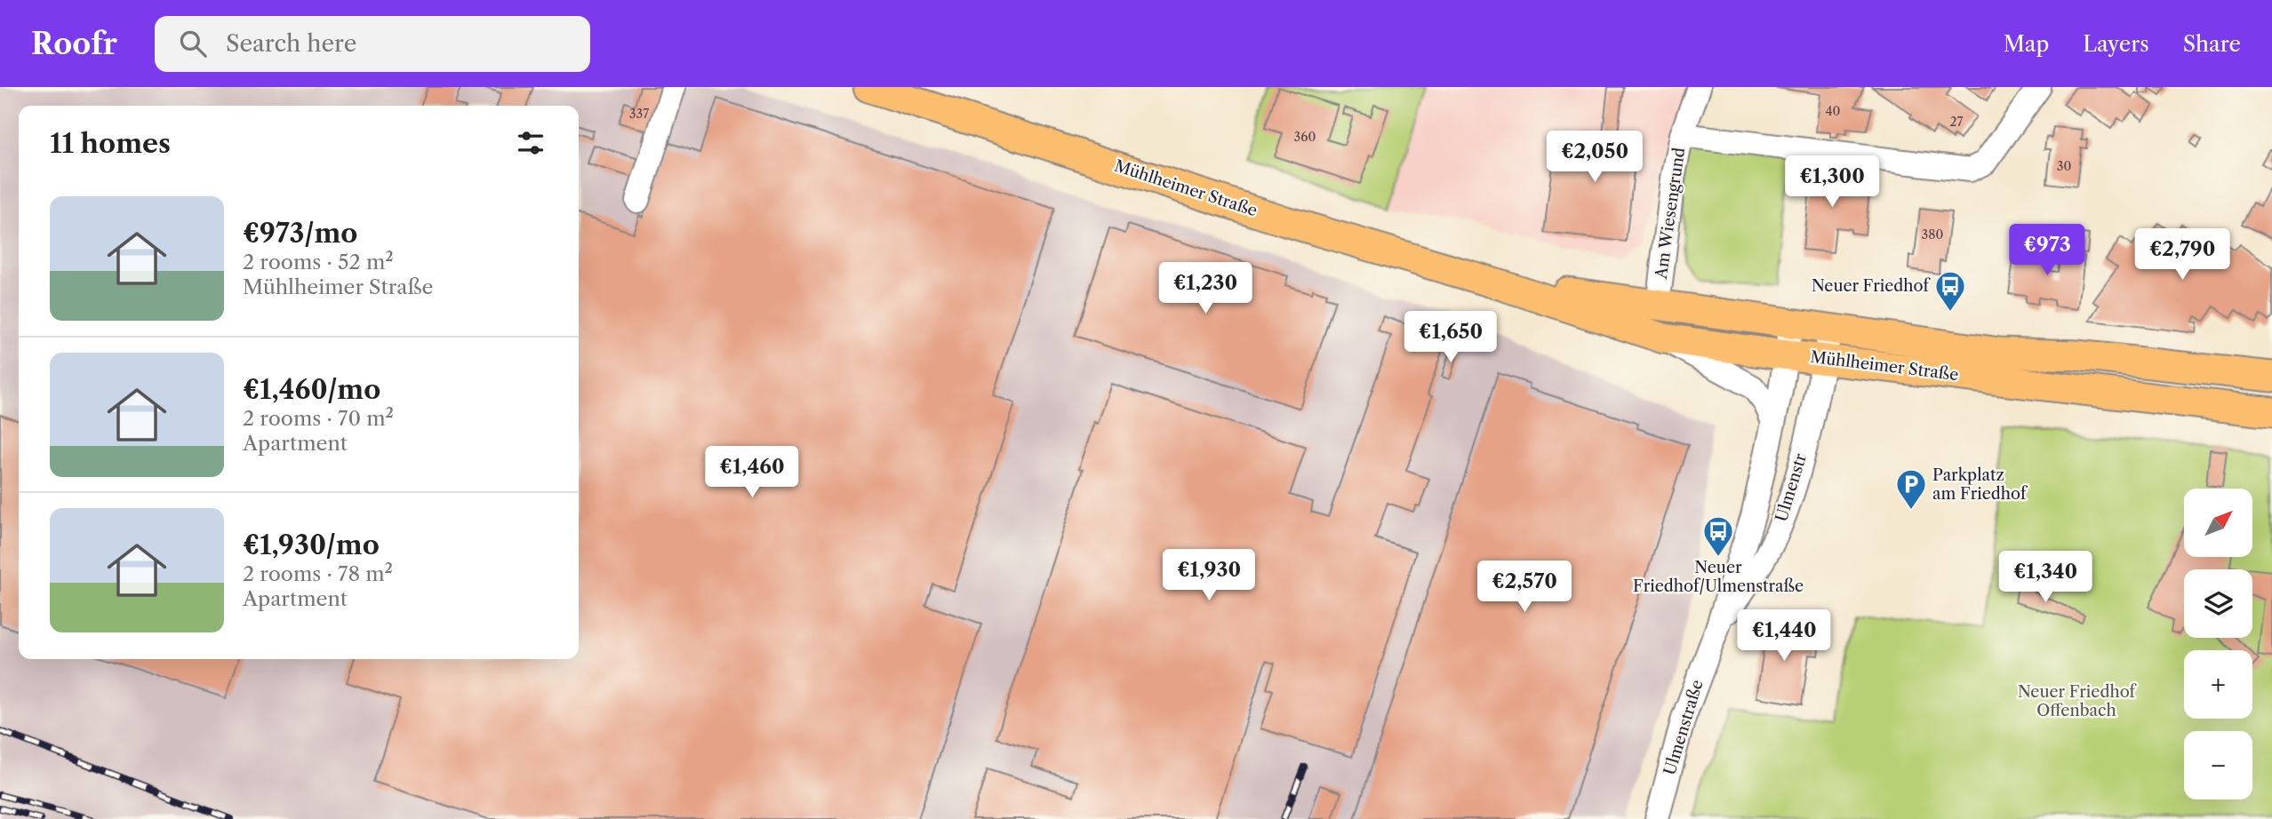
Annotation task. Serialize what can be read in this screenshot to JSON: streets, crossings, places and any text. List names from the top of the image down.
{
  "streets": {
    "main road": ["Mühlheimer Straße"],
    "street": ["Am Wiesengrund", "Ulmenstr", "Ulmenstraße"]
  },
  "crossings": [
    ["Mühlheimer Straße", "Am Wiesengrund"],
    ["Mühlheimer Straße", "Ulmenstr"],
    ["Mühlheimer Straße", "Ulmenstraße"],
    ["Ulmenstr", "Ulmenstraße"]
  ],
  "parks": ["Neuer Friedhof Offenbach"],
  "places": {
    "bus stop": ["Neuer Friedhof", "Neuer Friedhof/Ulmenstraße"],
    "parking": ["Parkplatz am Friedhof"]
  },
  "house_numbers": [
    "40",
    "337",
    "27",
    "360",
    "30",
    "380"
  ],
  "north": "top right",
  "page": {
    "header": "Roofr",
    "search": "Search here",
    "nav": ["Map", "Layers", "Share"],
    "heading": "11 homes",
    "price": [
      "€2,050",
      "€1,300",
      "€973",
      "€2,790",
      "€1,230",
      "€1,650",
      "€1,460",
      "€1,930",
      "€1,340",
      "€2,570",
      "€1,440"
    ],
    "list": [
      {
        "name": "€973/mo",
        "note": "2 rooms · 52 m² · Mühlheimer Straße"
      },
      {
        "name": "€1,460/mo",
        "note": "2 rooms · 70 m² · Apartment"
      },
      {
        "name": "€1,930/mo",
        "note": "2 rooms · 78 m² · Apartment"
      }
    ],
    "map_buttons": ["+", "−"]
  }
}
